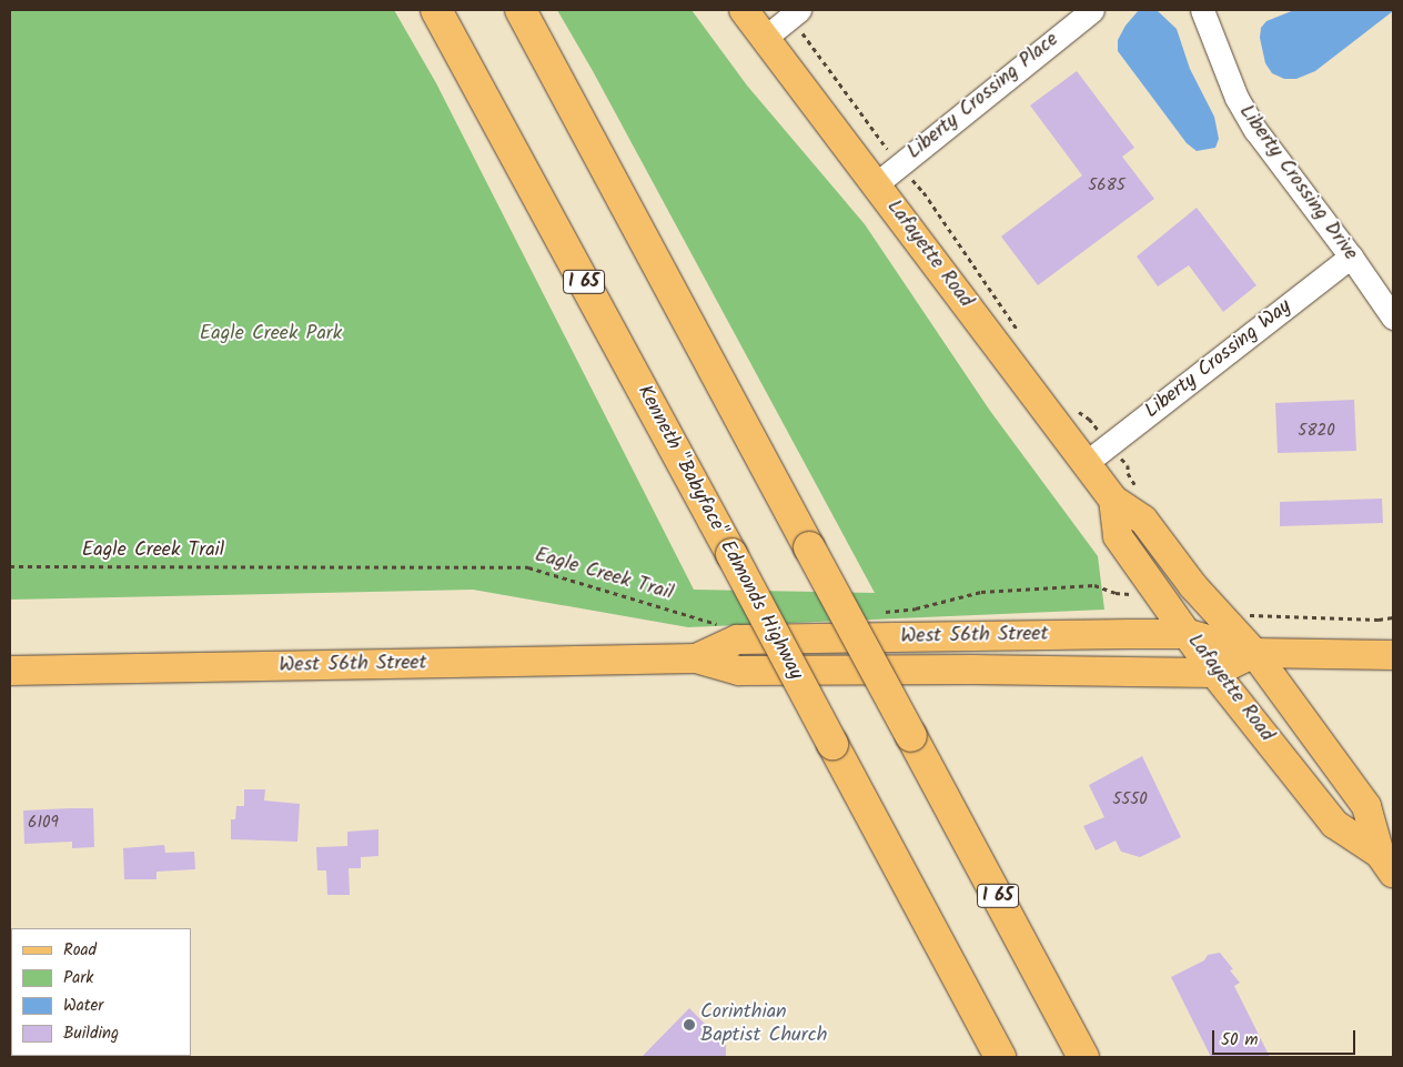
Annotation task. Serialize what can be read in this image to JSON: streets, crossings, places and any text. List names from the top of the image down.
{
  "streets": {
    "highway": ["I 65", "Kenneth \"Babyface\" Edmonds Highway"],
    "main road": ["Lafayette Road", "West 56th Street"],
    "street": ["Liberty Crossing Place", "Liberty Crossing Drive", "Liberty Crossing Way"],
    "path": ["Eagle Creek Trail"]
  },
  "crossings": [
    ["Liberty Crossing Place", "Lafayette Road"],
    ["Liberty Crossing Drive", "Liberty Crossing Way"],
    ["Lafayette Road", "Liberty Crossing Way"],
    ["Lafayette Road", "West 56th Street"]
  ],
  "parks": ["Eagle Creek Park"],
  "places": ["Corinthian Baptist Church"],
  "house_numbers": [
    "5685",
    "5820",
    "5550",
    "6109"
  ],
  "legend": [
    "Road",
    "Park",
    "Water",
    "Building"
  ],
  "scale_bar": "50 m"
}
